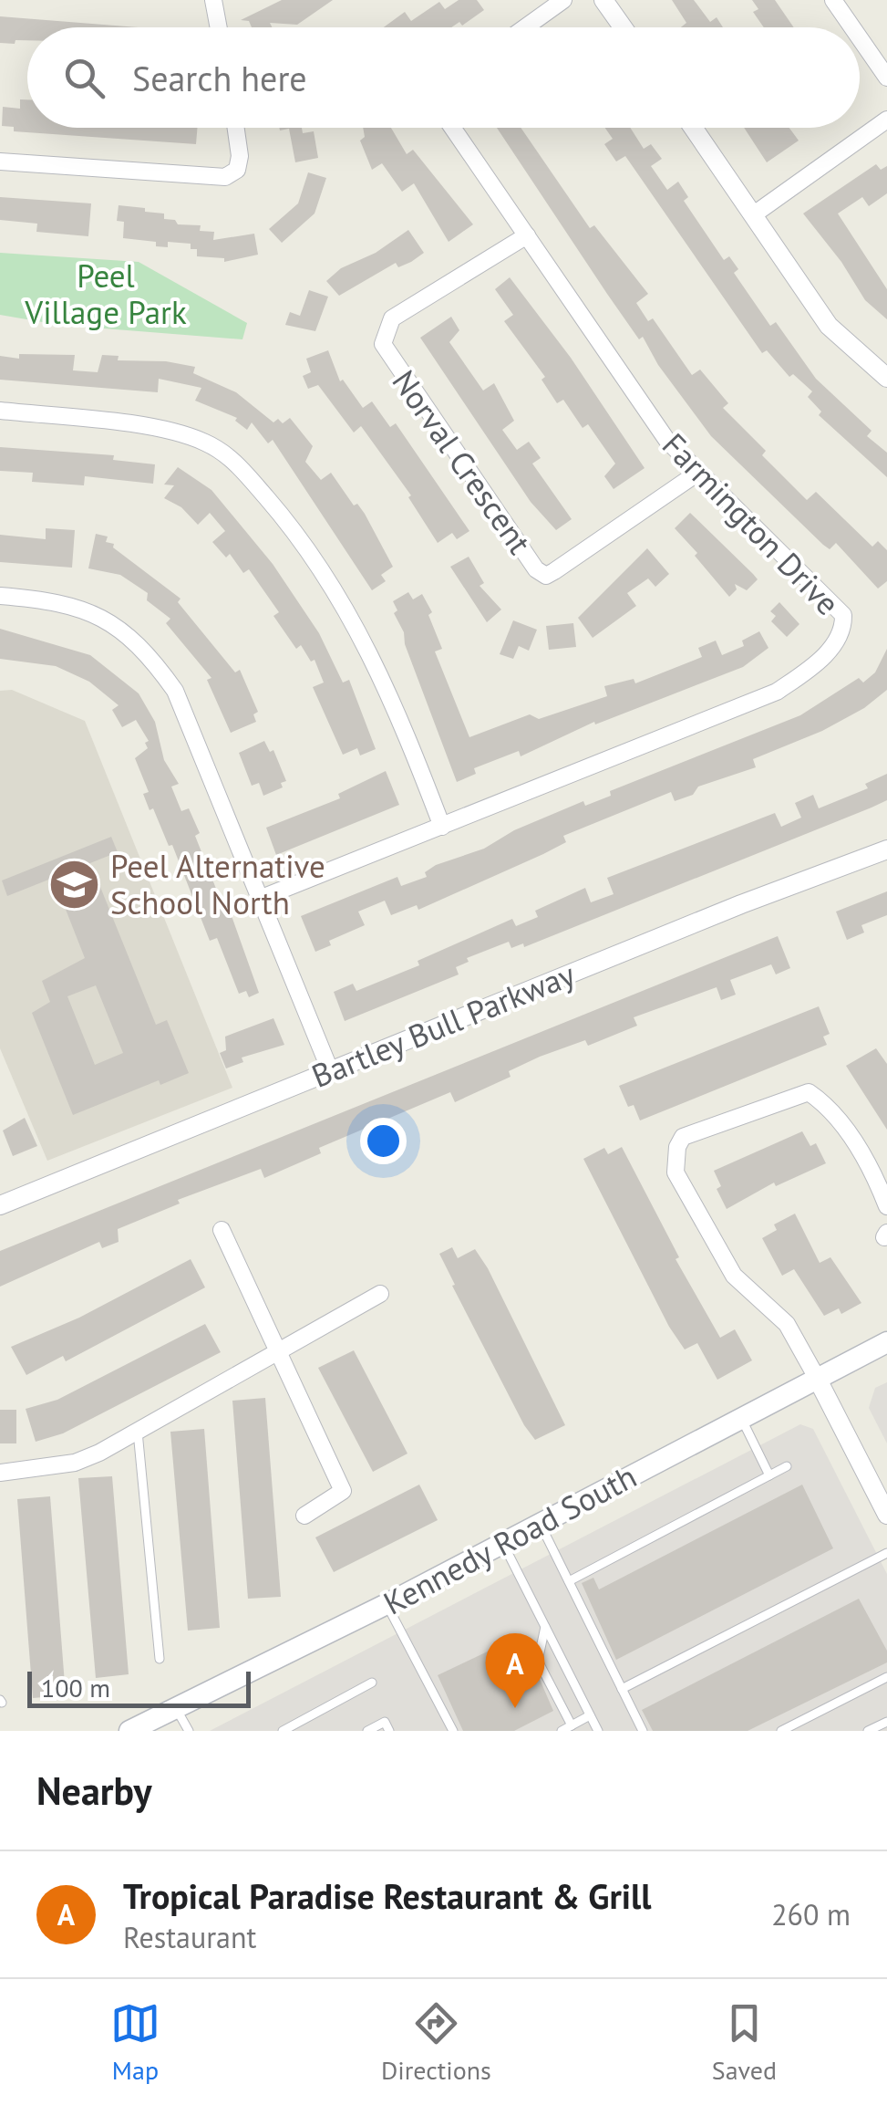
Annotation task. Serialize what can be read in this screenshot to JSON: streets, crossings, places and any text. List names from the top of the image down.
{
  "streets": {
    "main road": ["Kennedy Road South"],
    "street": ["Norval Crescent", "Farmington Drive", "Bartley Bull Parkway"]
  },
  "crossings": [
    ["Norval Crescent", "Farmington Drive"]
  ],
  "parks": ["Peel Village Park"],
  "places": {
    "school or university": ["Peel Alternative School North"]
  },
  "scale_bar": "100 m",
  "page": {
    "search": "Search here",
    "pins": "A",
    "scale": "100 m",
    "heading": "Nearby",
    "list": [
      {
        "mark": "A",
        "name": "Tropical Paradise Restaurant & Grill",
        "note": "Restaurant",
        "value": "260 m"
      }
    ],
    "nav": ["Map", "Directions", "Saved"]
  }
}
